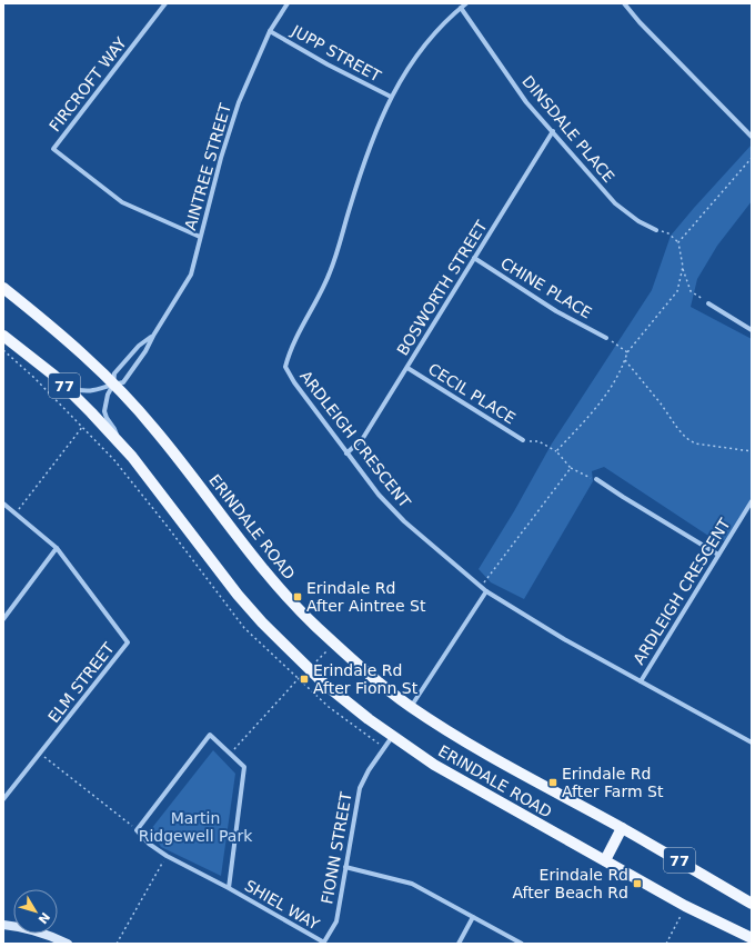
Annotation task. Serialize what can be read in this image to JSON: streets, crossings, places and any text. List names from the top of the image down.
{
  "streets": {
    "main road": ["77", "ERINDALE ROAD"],
    "street": [
      "JUPP STREET",
      "FIRCROFT WAY",
      "DINSDALE PLACE",
      "AINTREE STREET",
      "BOSWORTH STREET",
      "CHINE PLACE",
      "CECIL PLACE",
      "ARDLEIGH CRESCENT",
      "ELM STREET",
      "FIONN STREET",
      "SHIEL WAY"
    ]
  },
  "crossings": [
    ["JUPP STREET", "AINTREE STREET"],
    ["JUPP STREET", "ARDLEIGH CRESCENT"],
    ["FIRCROFT WAY", "AINTREE STREET"],
    ["DINSDALE PLACE", "BOSWORTH STREET"],
    ["DINSDALE PLACE", "ARDLEIGH CRESCENT"],
    ["AINTREE STREET", "ERINDALE ROAD"],
    ["BOSWORTH STREET", "CHINE PLACE"],
    ["BOSWORTH STREET", "CECIL PLACE"],
    ["BOSWORTH STREET", "ARDLEIGH CRESCENT"],
    ["ERINDALE ROAD", "FIONN STREET"],
    ["FIONN STREET", "SHIEL WAY"]
  ],
  "parks": ["Martin Ridgewell Park"],
  "places": {
    "transit": [
      "Erindale Rd After Aintree St",
      "Erindale Rd After Fionn St",
      "Erindale Rd After Farm St",
      "Erindale Rd After Beach Rd"
    ]
  },
  "north": "bottom right"
}
